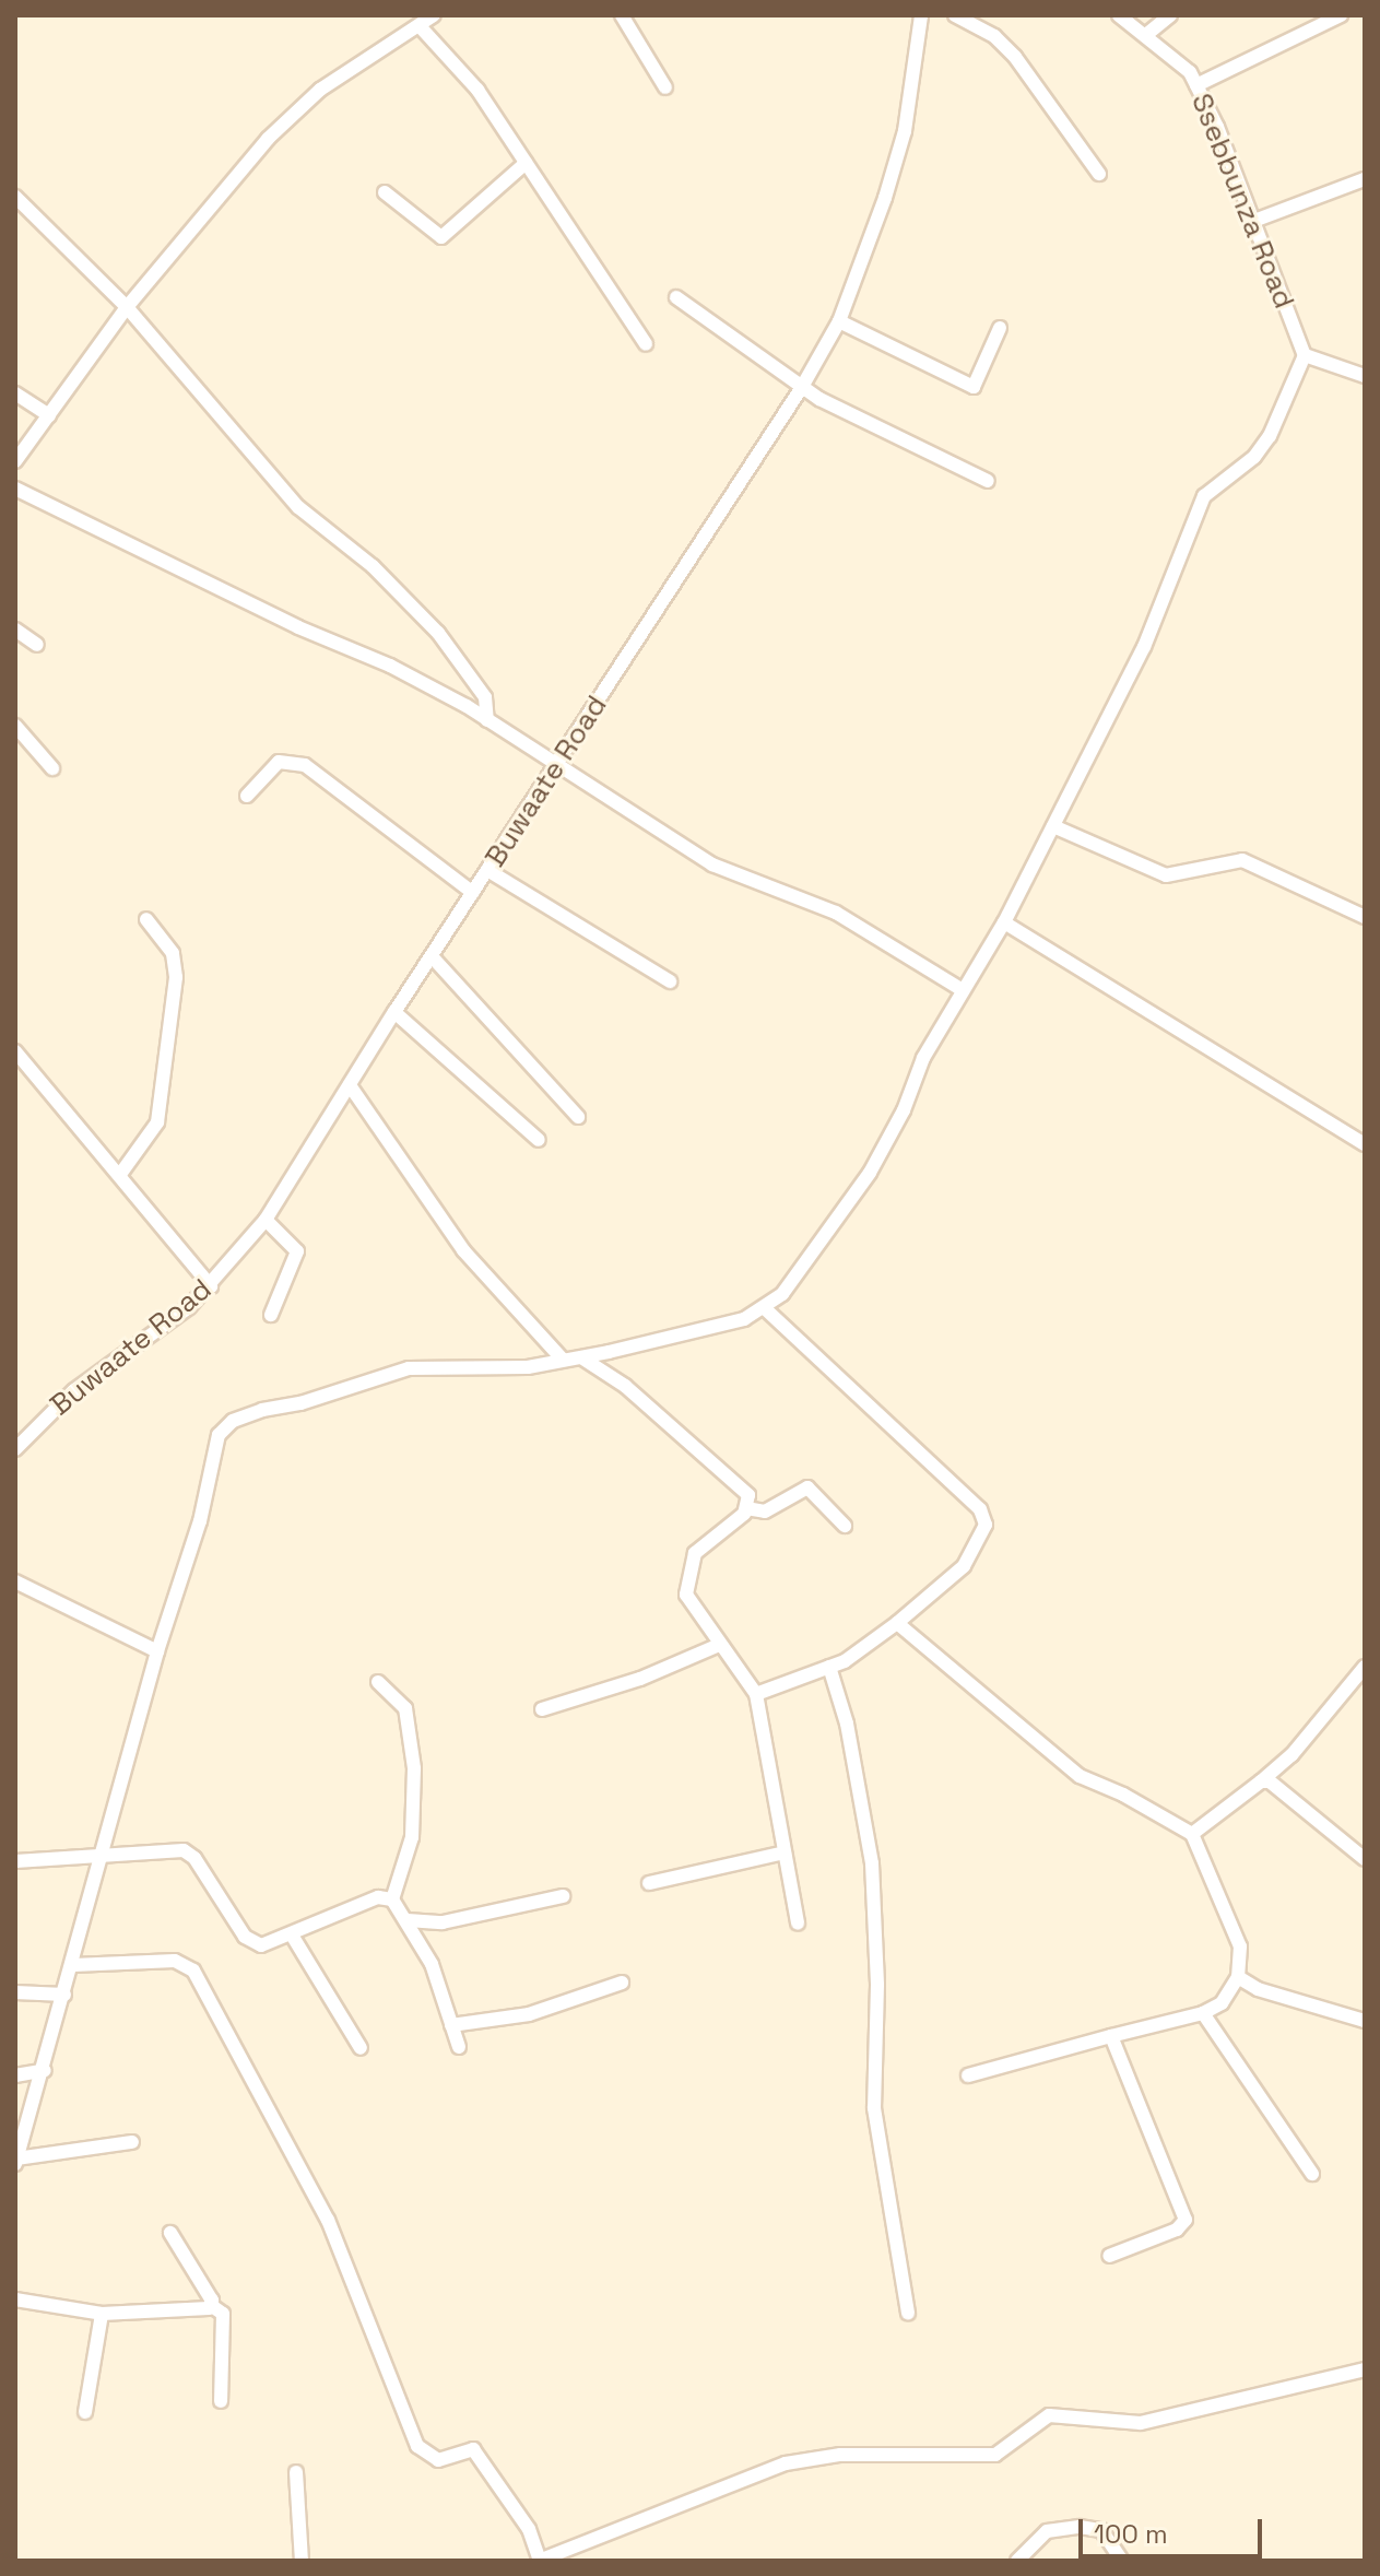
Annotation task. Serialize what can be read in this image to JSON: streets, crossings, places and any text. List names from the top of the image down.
{
  "streets": {
    "street": ["Ssebbunza Road", "Buwaate Road"]
  },
  "scale_bar": "100 m"
}
